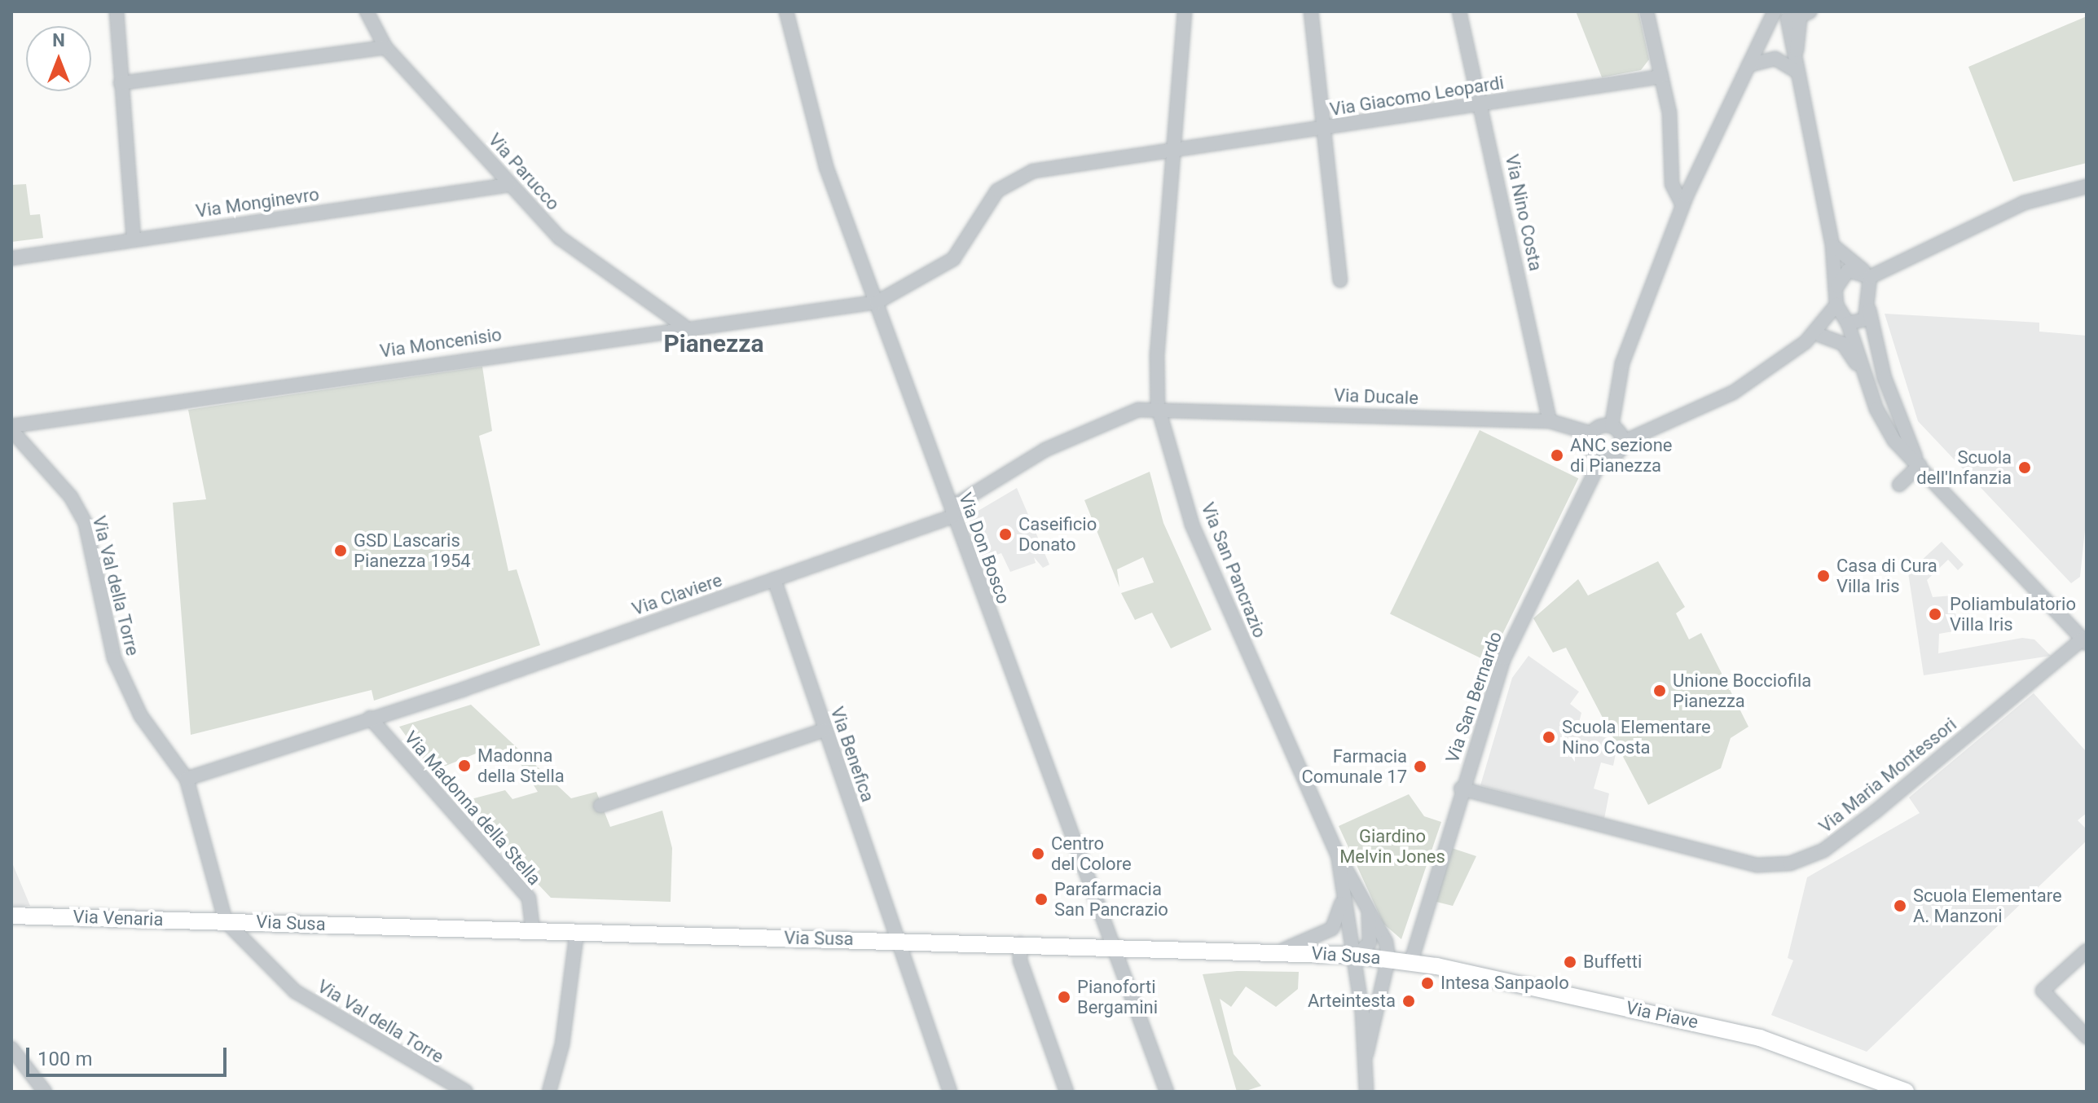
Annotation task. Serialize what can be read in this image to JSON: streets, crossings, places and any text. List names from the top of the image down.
{
  "streets": {
    "main road": ["Via Venaria", "Via Susa", "Via Piave"],
    "street": [
      "Via Giacomo Leopardi",
      "Via Parucco",
      "Via Monginevro",
      "Via Nino Costa",
      "Via Moncenisio",
      "Via Ducale",
      "Via Don Bosco",
      "Via San Pancrazio",
      "Via Val della Torre",
      "Via Claviere",
      "Via San Bernardo",
      "Via Benefica",
      "Via Maria Montessori",
      "Via Madonna della Stella"
    ]
  },
  "crossings": [
    ["Via Giacomo Leopardi", "Via Nino Costa"],
    ["Via Giacomo Leopardi", "Via Moncenisio"],
    ["Via Giacomo Leopardi", "Via Don Bosco"],
    ["Via Giacomo Leopardi", "Via San Pancrazio"],
    ["Via Parucco", "Via Monginevro"],
    ["Via Parucco", "Via Moncenisio"],
    ["Via Nino Costa", "Via Ducale"],
    ["Via Moncenisio", "Via Don Bosco"],
    ["Via Moncenisio", "Via Val della Torre"],
    ["Via Ducale", "Via San Pancrazio"],
    ["Via Ducale", "Via Claviere"],
    ["Via Ducale", "Via San Bernardo"],
    ["Via Don Bosco", "Via Claviere"],
    ["Via Don Bosco", "Via Susa"],
    ["Via San Pancrazio", "Via Claviere"],
    ["Via Val della Torre", "Via Claviere"],
    ["Via Val della Torre", "Via Venaria"],
    ["Via Val della Torre", "Via Susa"],
    ["Via Claviere", "Via Benefica"],
    ["Via Claviere", "Via Madonna della Stella"],
    ["Via San Bernardo", "Via Maria Montessori"],
    ["Via San Bernardo", "Via Susa"],
    ["Via San Bernardo", "Via Piave"],
    ["Via Benefica", "Via Susa"],
    ["Via Madonna della Stella", "Via Susa"],
    ["Via Venaria", "Via Susa"],
    ["Via Susa", "Via Piave"]
  ],
  "districts": ["Pianezza"],
  "parks": ["Giardino Melvin Jones"],
  "places": [
    "ANC sezione di Pianezza",
    "Scuola dell'Infanzia",
    "Caseificio Donato",
    "GSD Lascaris Pianezza 1954",
    "Casa di Cura Villa Iris",
    "Poliambulatorio Villa Iris",
    "Unione Bocciofila Pianezza",
    "Scuola Elementare Nino Costa",
    "Madonna della Stella",
    "Farmacia Comunale 17",
    "Centro del Colore",
    "Parafarmacia San Pancrazio",
    "Scuola Elementare A. Manzoni",
    "Buffetti",
    "Intesa Sanpaolo",
    "Pianoforti Bergamini",
    "Arteintesta"
  ],
  "scale_bar": "100 m",
  "north": "top"
}
